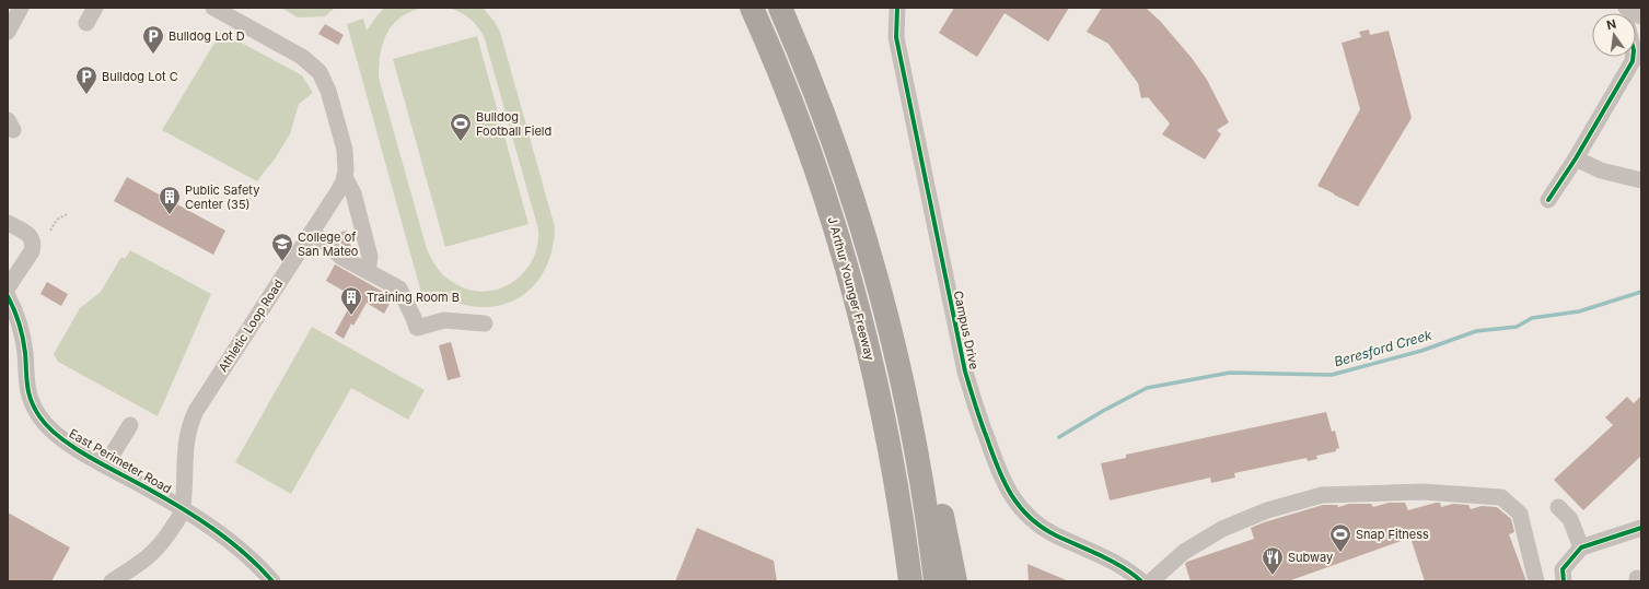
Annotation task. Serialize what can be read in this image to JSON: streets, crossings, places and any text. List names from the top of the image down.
{
  "streets": {
    "highway": ["J Arthur Younger Freeway"],
    "street": ["Athletic Loop Road", "Campus Drive", "East Perimeter Road"]
  },
  "crossings": [
    ["Athletic Loop Road", "East Perimeter Road"]
  ],
  "water": ["Beresford Creek"],
  "places": {
    "parking": ["Bulldog Lot D", "Bulldog Lot C"],
    "sports": ["Bulldog Football Field", "Snap Fitness"],
    "building": ["Public Safety Center (35)", "Training Room B"],
    "school or university": ["College of San Mateo"],
    "restaurant": ["Subway"]
  },
  "north": "top"
}
